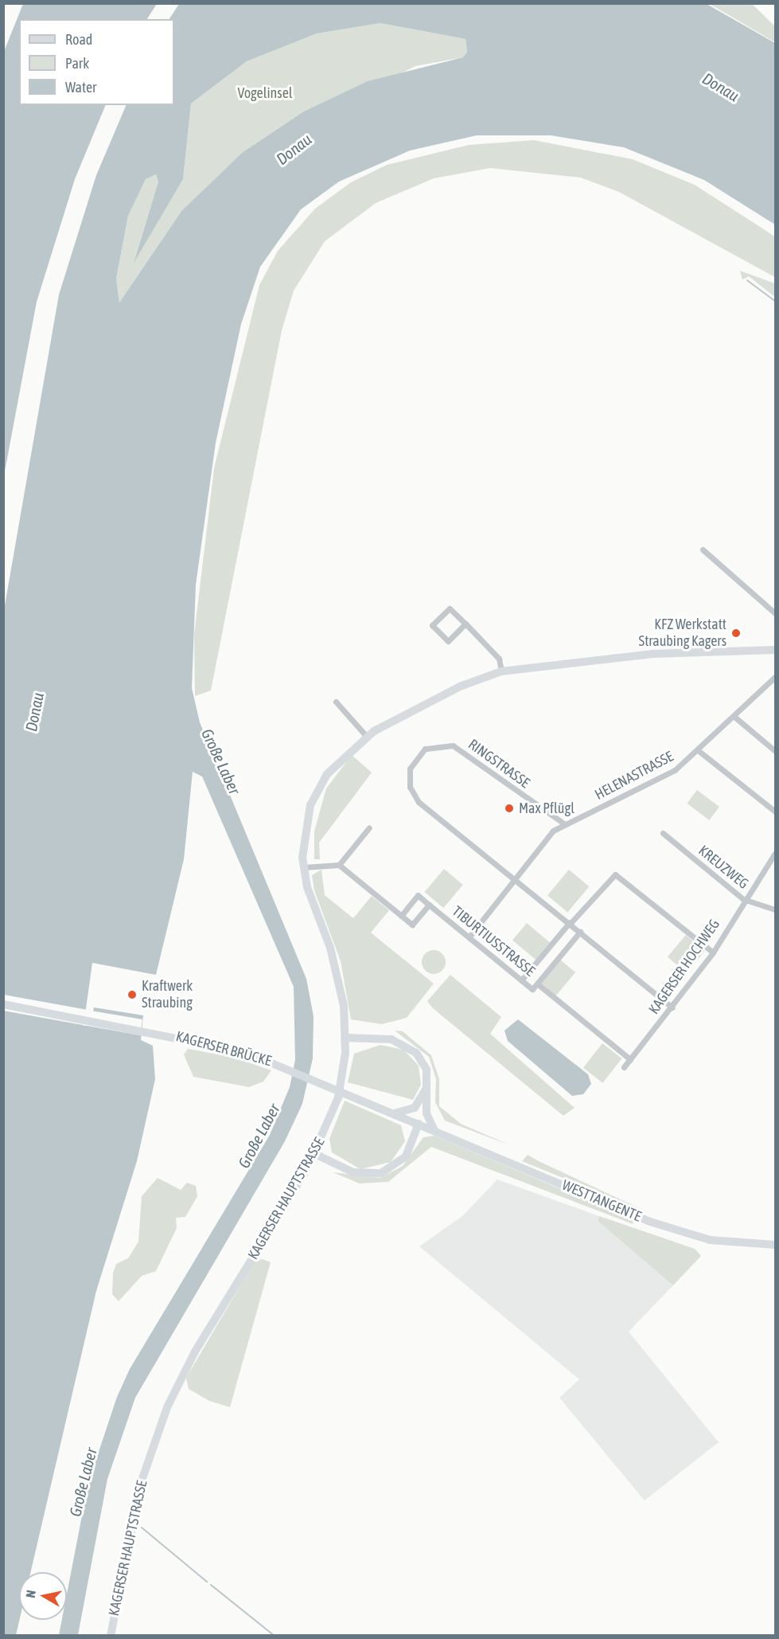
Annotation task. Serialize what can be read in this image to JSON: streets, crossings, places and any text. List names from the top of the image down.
{
  "streets": {
    "street": [
      "RINGSTRASSE",
      "HELENASTRASSE",
      "KREUZWEG",
      "TIBURTIUSSTRASSE",
      "KAGERSER HOCHWEG",
      "KAGERSER BRÜCKE",
      "KAGERSER HAUPTSTRASSE",
      "WESTTANGENTE"
    ]
  },
  "crossings": [
    ["RINGSTRASSE", "HELENASTRASSE"],
    ["RINGSTRASSE", "KAGERSER HOCHWEG"],
    ["HELENASTRASSE", "TIBURTIUSSTRASSE"],
    ["KREUZWEG", "KAGERSER HOCHWEG"],
    ["TIBURTIUSSTRASSE", "KAGERSER HOCHWEG"],
    ["KAGERSER BRÜCKE", "WESTTANGENTE"]
  ],
  "water": ["Donau", "Große Laber"],
  "parks": ["Vogelinsel"],
  "places": ["KFZ Werkstatt Straubing Kagers", "Max Pflügl", "Kraftwerk Straubing"],
  "legend": ["Road", "Park", "Water"],
  "north": "left"
}
